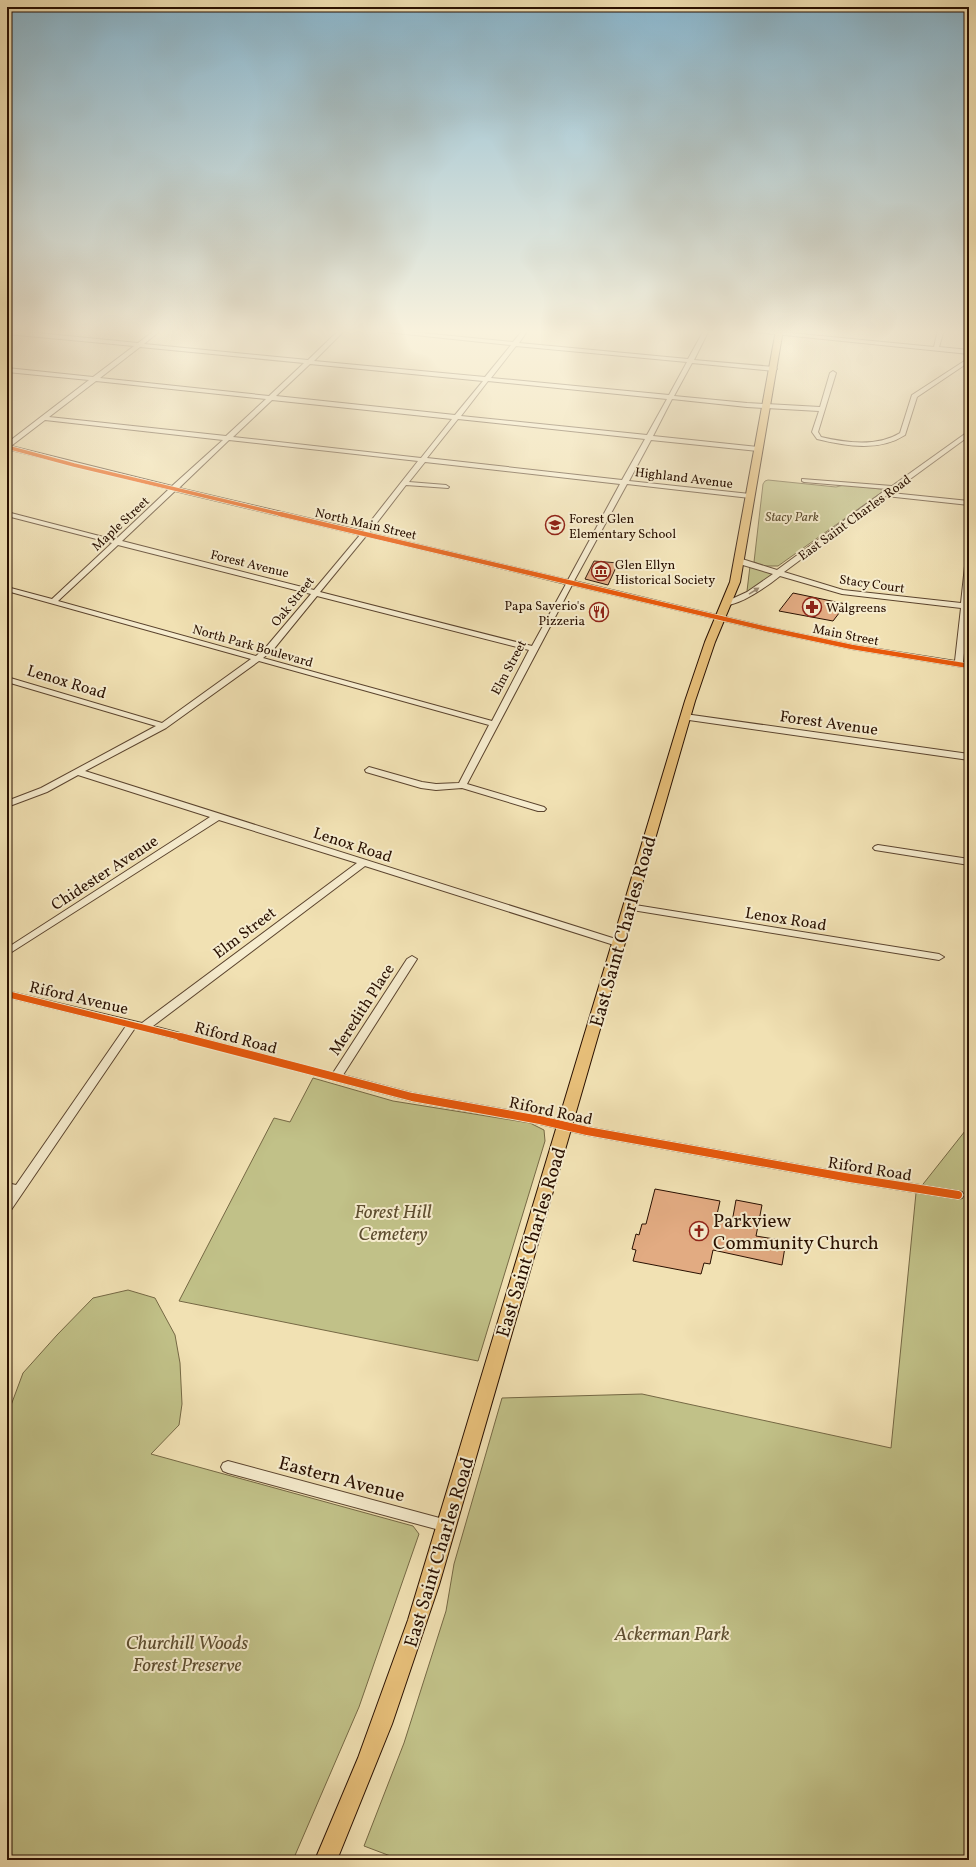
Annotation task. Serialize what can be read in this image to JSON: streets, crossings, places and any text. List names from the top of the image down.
{
  "streets": {
    "main road": ["East Saint Charles Road"],
    "street": [
      "Highland Avenue",
      "Maple Street",
      "North Main Street",
      "Forest Avenue",
      "Stacy Court",
      "Oak Street",
      "Main Street",
      "North Park Boulevard",
      "Elm Street",
      "Lenox Road",
      "Chidester Avenue",
      "Riford Avenue",
      "Meredith Place",
      "Riford Road",
      "Eastern Avenue"
    ]
  },
  "crossings": [
    ["Highland Avenue", "East Saint Charles Road"],
    ["Highland Avenue", "Maple Street"],
    ["Highland Avenue", "Oak Street"],
    ["Highland Avenue", "Elm Street"],
    ["East Saint Charles Road", "North Main Street"],
    ["East Saint Charles Road", "Forest Avenue"],
    ["East Saint Charles Road", "Stacy Court"],
    ["East Saint Charles Road", "Main Street"],
    ["East Saint Charles Road", "Lenox Road"],
    ["East Saint Charles Road", "Riford Road"],
    ["East Saint Charles Road", "Eastern Avenue"],
    ["Maple Street", "North Main Street"],
    ["Maple Street", "Forest Avenue"],
    ["Maple Street", "North Park Boulevard"],
    ["North Main Street", "Oak Street"],
    ["North Main Street", "Main Street"],
    ["North Main Street", "Elm Street"],
    ["Forest Avenue", "Oak Street"],
    ["Forest Avenue", "Elm Street"],
    ["Oak Street", "North Park Boulevard"],
    ["Oak Street", "Lenox Road"],
    ["North Park Boulevard", "Elm Street"],
    ["Elm Street", "Lenox Road"],
    ["Elm Street", "Riford Avenue"],
    ["Elm Street", "Riford Road"],
    ["Lenox Road", "Chidester Avenue"],
    ["Riford Avenue", "Riford Road"],
    ["Meredith Place", "Riford Road"]
  ],
  "parks": [
    "Stacy Park",
    "Forest Hill Cemetery",
    "Ackerman Park",
    "Churchill Woods Forest Preserve"
  ],
  "places": {
    "school or university": ["Forest Glen Elementary School"],
    "museum": ["Glen Ellyn Historical Society"],
    "pharmacy": ["Walgreens"],
    "restaurant": ["Papa Saverio's Pizzeria"],
    "church": ["Parkview Community Church"]
  }
}
